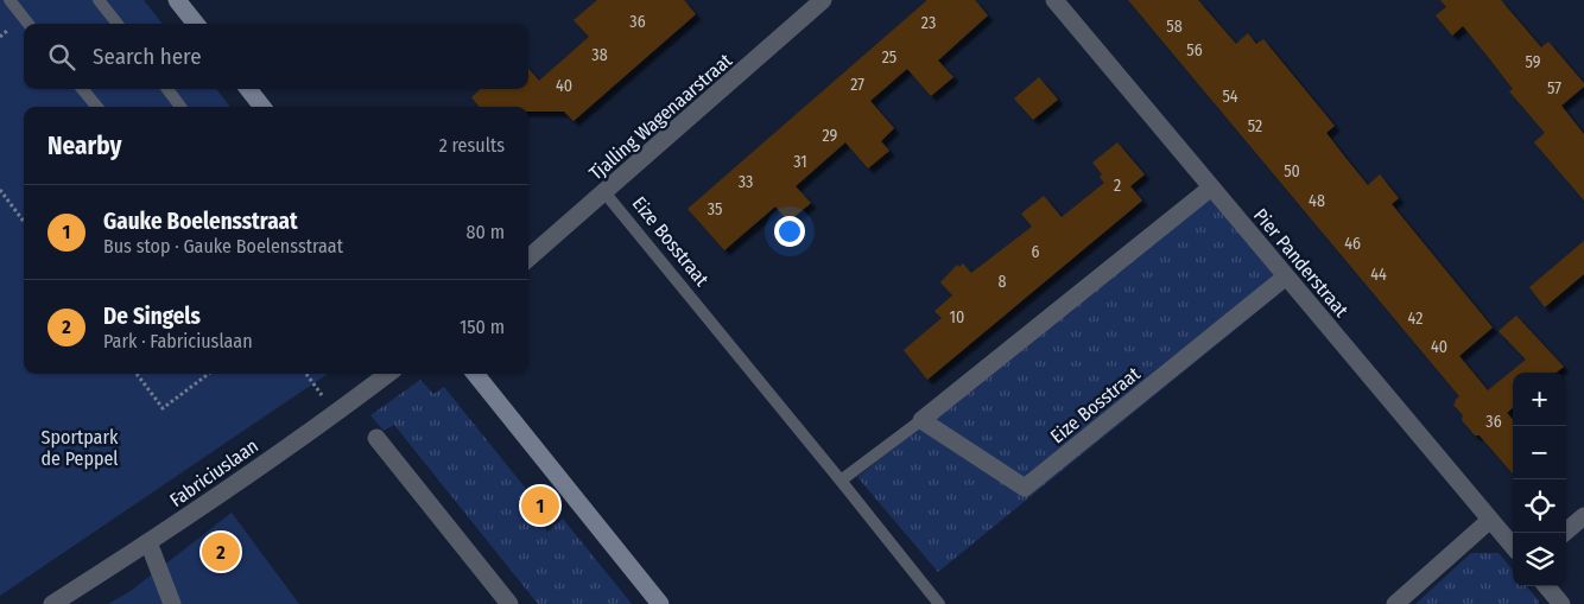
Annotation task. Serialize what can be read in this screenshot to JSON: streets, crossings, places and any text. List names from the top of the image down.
{
  "streets": {
    "street": [
      "Tjalling Wagenaarstraat",
      "Eize Bosstraat",
      "Pier Panderstraat",
      "Fabriciuslaan"
    ]
  },
  "crossings": [
    ["Tjalling Wagenaarstraat", "Eize Bosstraat"],
    ["Eize Bosstraat", "Pier Panderstraat"]
  ],
  "parks": ["Sportpark de Peppel"],
  "house_numbers": [
    "36",
    "23",
    "58",
    "56",
    "38",
    "25",
    "59",
    "27",
    "40",
    "57",
    "54",
    "52",
    "29",
    "31",
    "50",
    "33",
    "2",
    "48",
    "35",
    "46",
    "6",
    "44",
    "8",
    "10",
    "42",
    "40",
    "36"
  ],
  "page": {
    "search": "Search here",
    "heading": ["Nearby", "2 results"],
    "list": [
      {
        "mark": "1",
        "name": "Gauke Boelensstraat",
        "note": "Bus stop · Gauke Boelensstraat",
        "value": "80 m"
      },
      {
        "mark": "2",
        "name": "De Singels",
        "note": "Park · Fabriciuslaan",
        "value": "150 m"
      }
    ],
    "map_buttons": ["+", "−"],
    "pins": ["1", "2"]
  }
}
